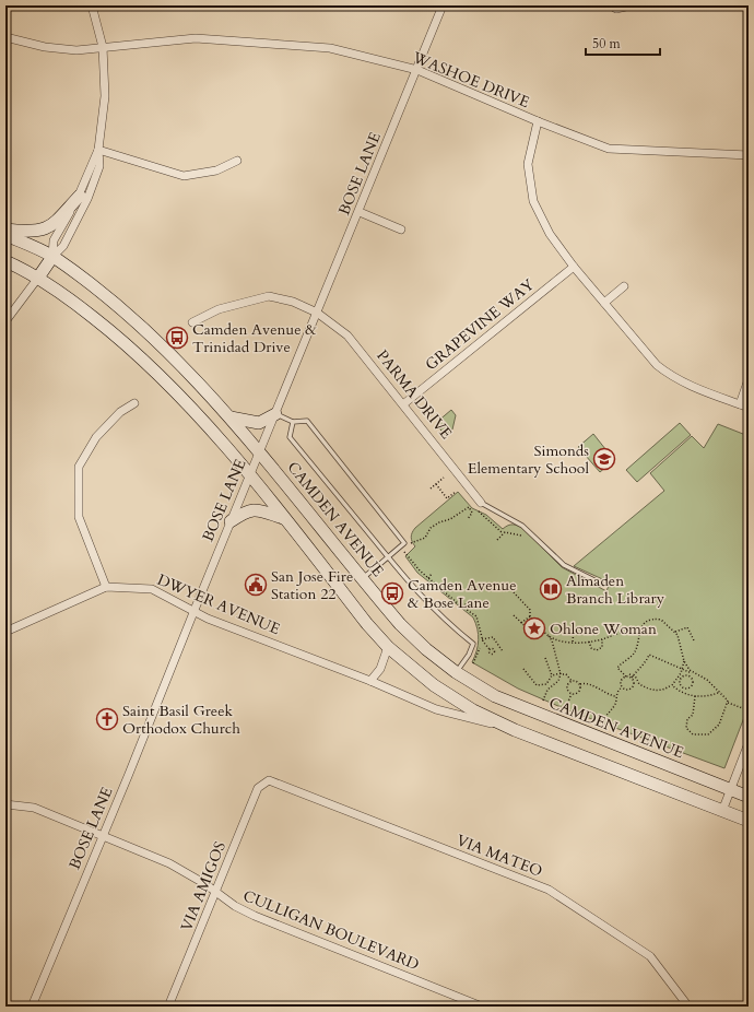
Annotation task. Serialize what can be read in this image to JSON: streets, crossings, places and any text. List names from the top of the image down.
{
  "streets": {
    "main road": ["CAMDEN AVENUE"],
    "street": [
      "WASHOE DRIVE",
      "BOSE LANE",
      "GRAPEVINE WAY",
      "PARMA DRIVE",
      "DWYER AVENUE",
      "VIA MATEO",
      "VIA AMIGOS",
      "CULLIGAN BOULEVARD"
    ]
  },
  "crossings": [
    ["WASHOE DRIVE", "BOSE LANE"],
    ["BOSE LANE", "PARMA DRIVE"],
    ["BOSE LANE", "CAMDEN AVENUE"],
    ["BOSE LANE", "DWYER AVENUE"],
    ["BOSE LANE", "CULLIGAN BOULEVARD"],
    ["GRAPEVINE WAY", "PARMA DRIVE"],
    ["VIA MATEO", "VIA AMIGOS"],
    ["VIA AMIGOS", "CULLIGAN BOULEVARD"]
  ],
  "places": {
    "bus stop": ["Camden Avenue & Trinidad Drive", "Camden Avenue & Bose Lane"],
    "school or university": ["Simonds Elementary School"],
    "public building": ["San Jose Fire Station 22"],
    "library": ["Almaden Branch Library"],
    "place": ["Ohlone Woman"],
    "church": ["Saint Basil Greek Orthodox Church"]
  },
  "scale_bar": "50 m"
}
